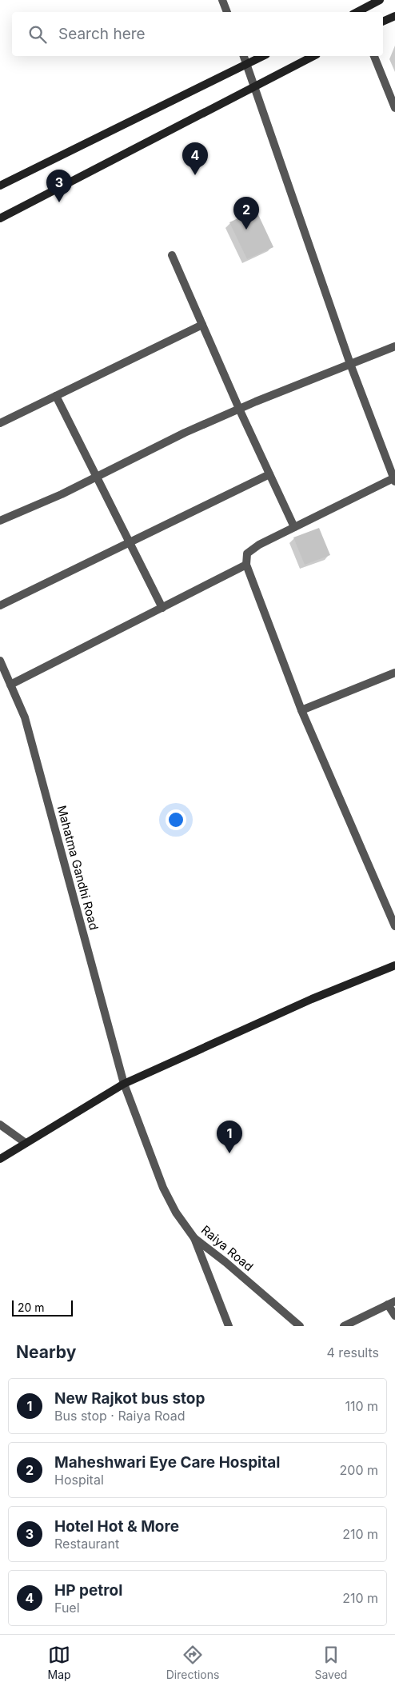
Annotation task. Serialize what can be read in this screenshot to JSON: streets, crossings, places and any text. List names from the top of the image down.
{
  "streets": {
    "street": ["Mahatma Gandhi Road", "Raiya Road"]
  },
  "crossings": [
    ["Mahatma Gandhi Road", "Raiya Road"]
  ],
  "scale_bar": "20 m",
  "page": {
    "search": "Search here",
    "pins": [
      "4",
      "3",
      "2",
      "1"
    ],
    "scale": "20 m",
    "heading": ["Nearby", "4 results"],
    "list": [
      {
        "mark": "1",
        "name": "New Rajkot bus stop",
        "note": "Bus stop · Raiya Road",
        "value": "110 m"
      },
      {
        "mark": "2",
        "name": "Maheshwari Eye Care Hospital",
        "note": "Hospital",
        "value": "200 m"
      },
      {
        "mark": "3",
        "name": "Hotel Hot & More",
        "note": "Restaurant",
        "value": "210 m"
      },
      {
        "mark": "4",
        "name": "HP petrol",
        "note": "Fuel",
        "value": "210 m"
      }
    ],
    "nav": ["Map", "Directions", "Saved"]
  }
}
